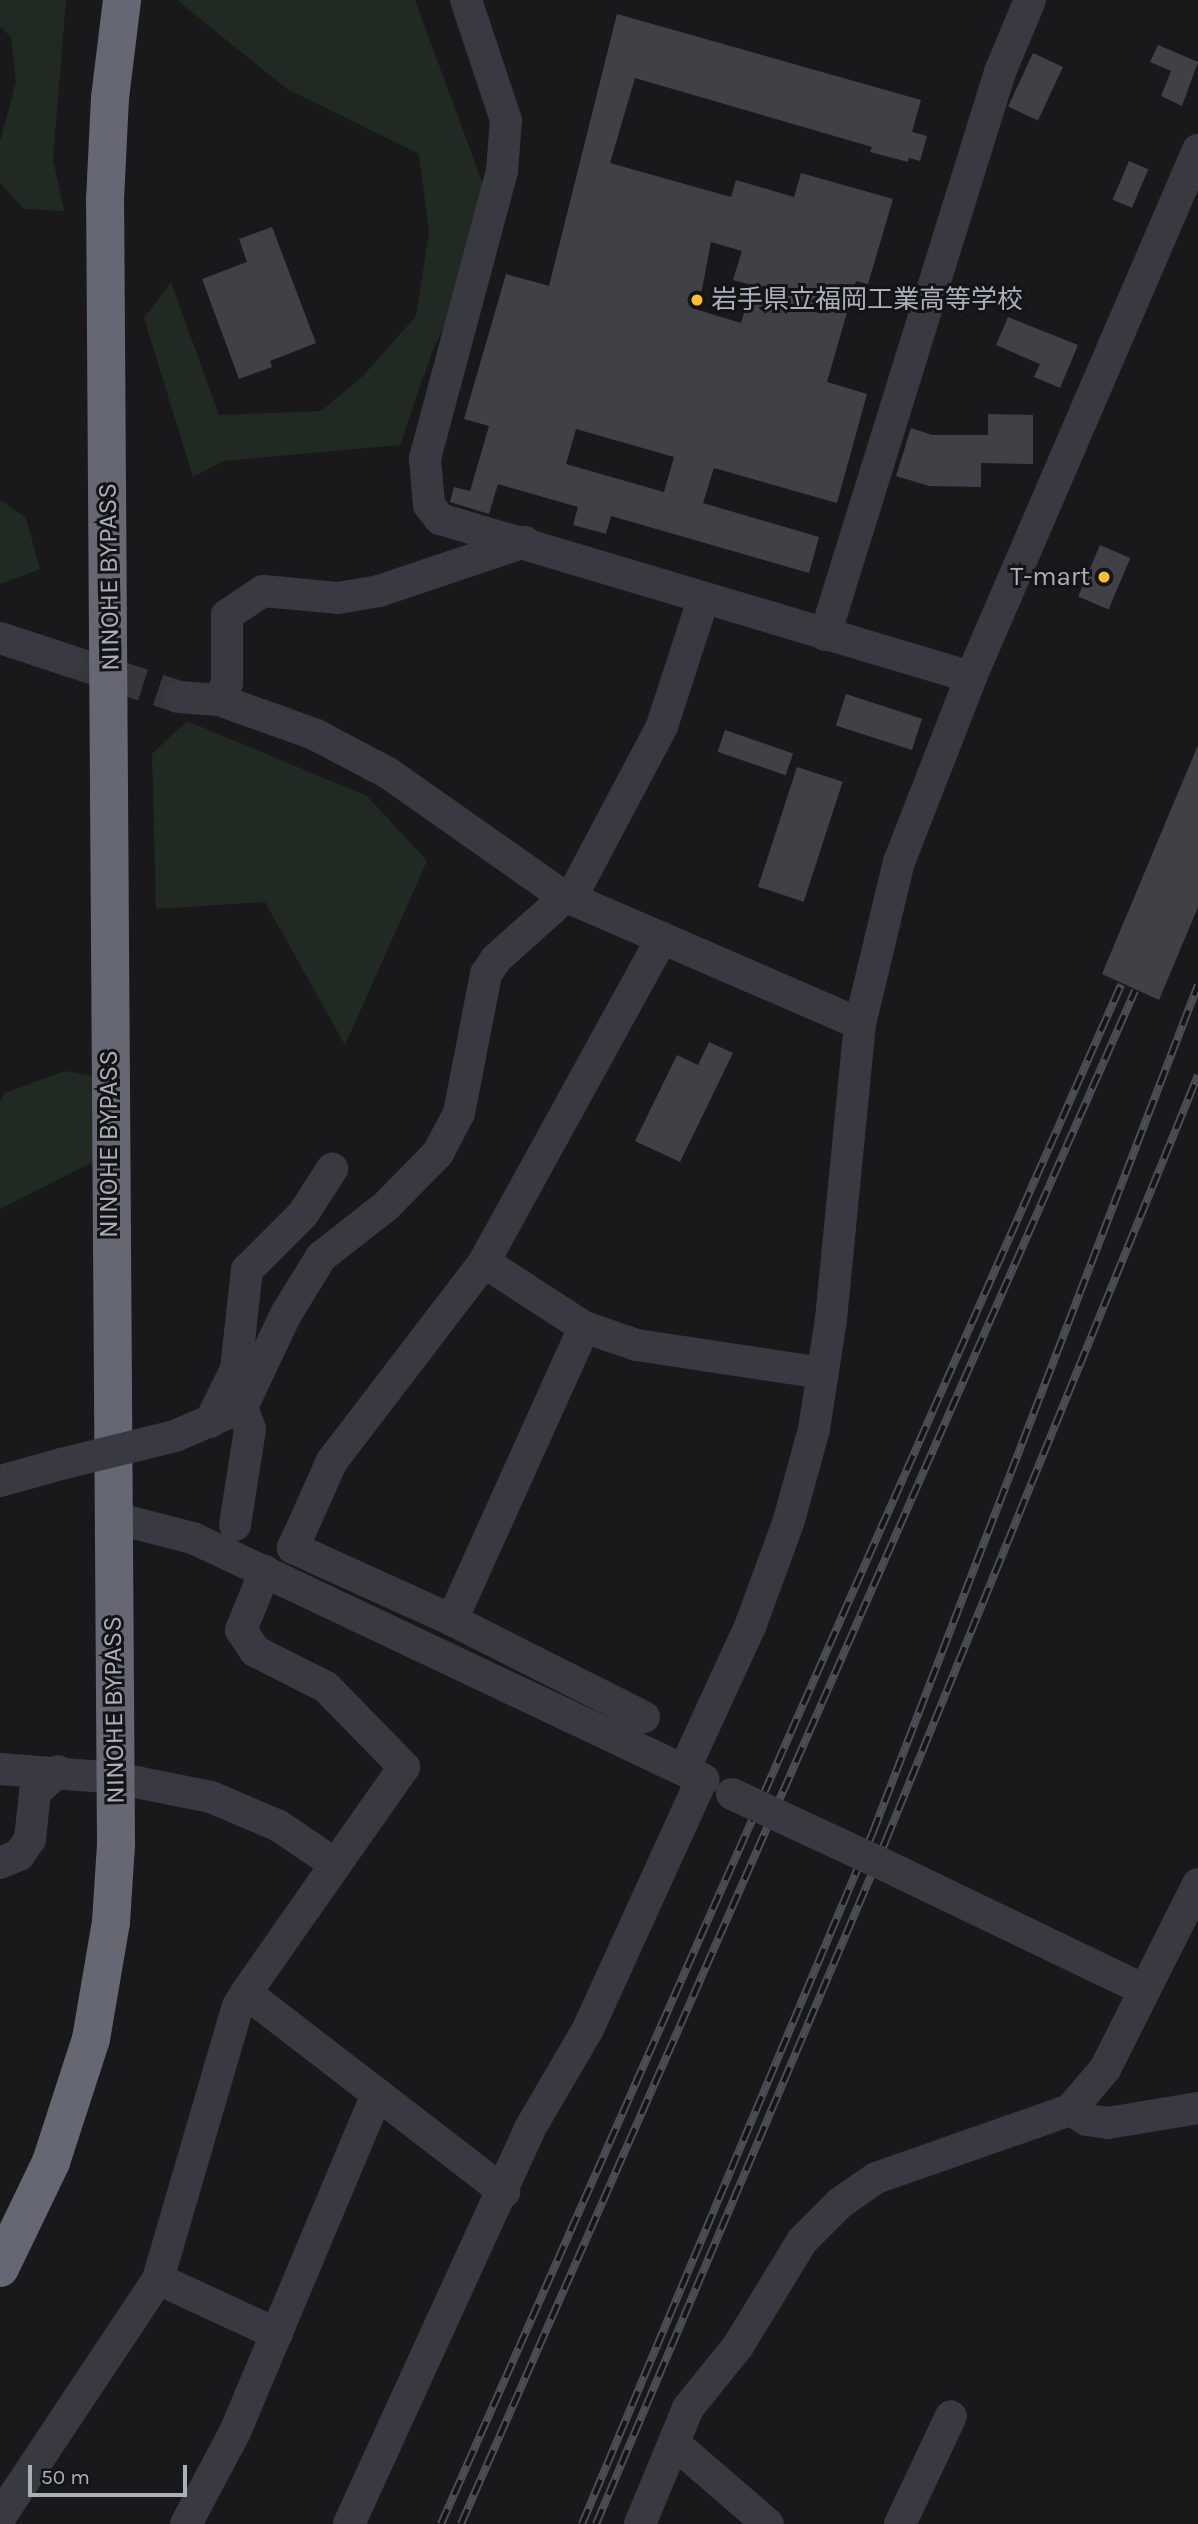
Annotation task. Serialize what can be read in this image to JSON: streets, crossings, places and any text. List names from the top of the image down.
{
  "streets": {
    "highway": ["NINOHE BYPASS"]
  },
  "places": ["岩手県立福岡工業高等学校", "T-mart"],
  "scale_bar": "50 m"
}
